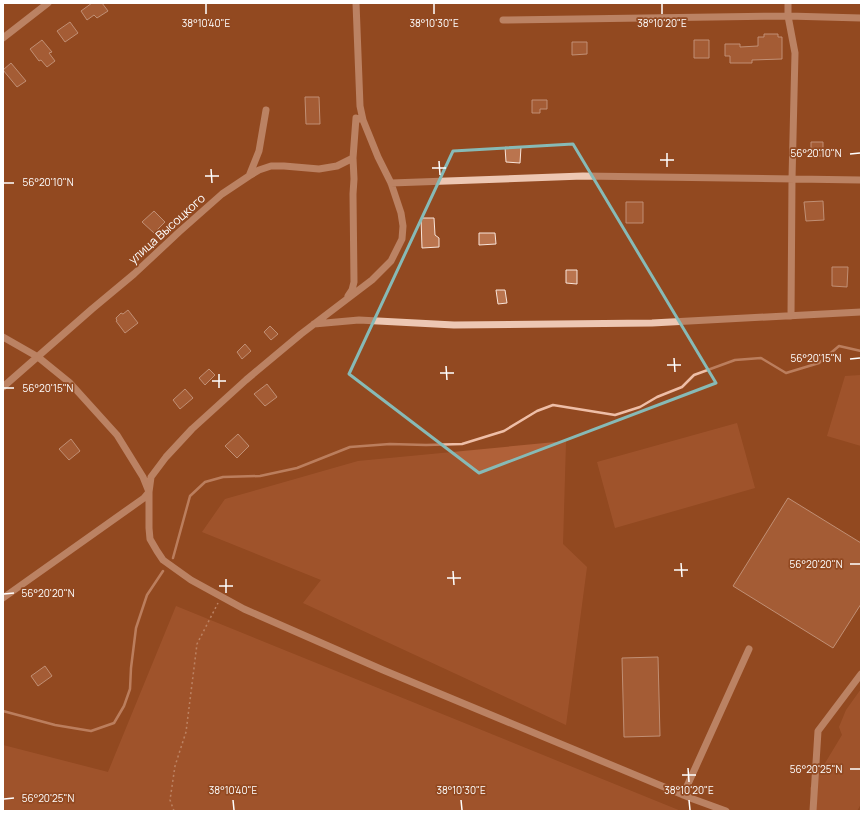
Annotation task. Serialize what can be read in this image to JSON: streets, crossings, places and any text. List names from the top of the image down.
{
  "streets": {
    "street": ["улица Высоцкого"]
  },
  "coordinates": [
    "38°10'40\"E",
    "38°10'30\"E",
    "38°10'20\"E",
    "56°20'10\"N",
    "56°20'15\"N",
    "56°20'20\"N",
    "56°20'25\"N"
  ]
}
